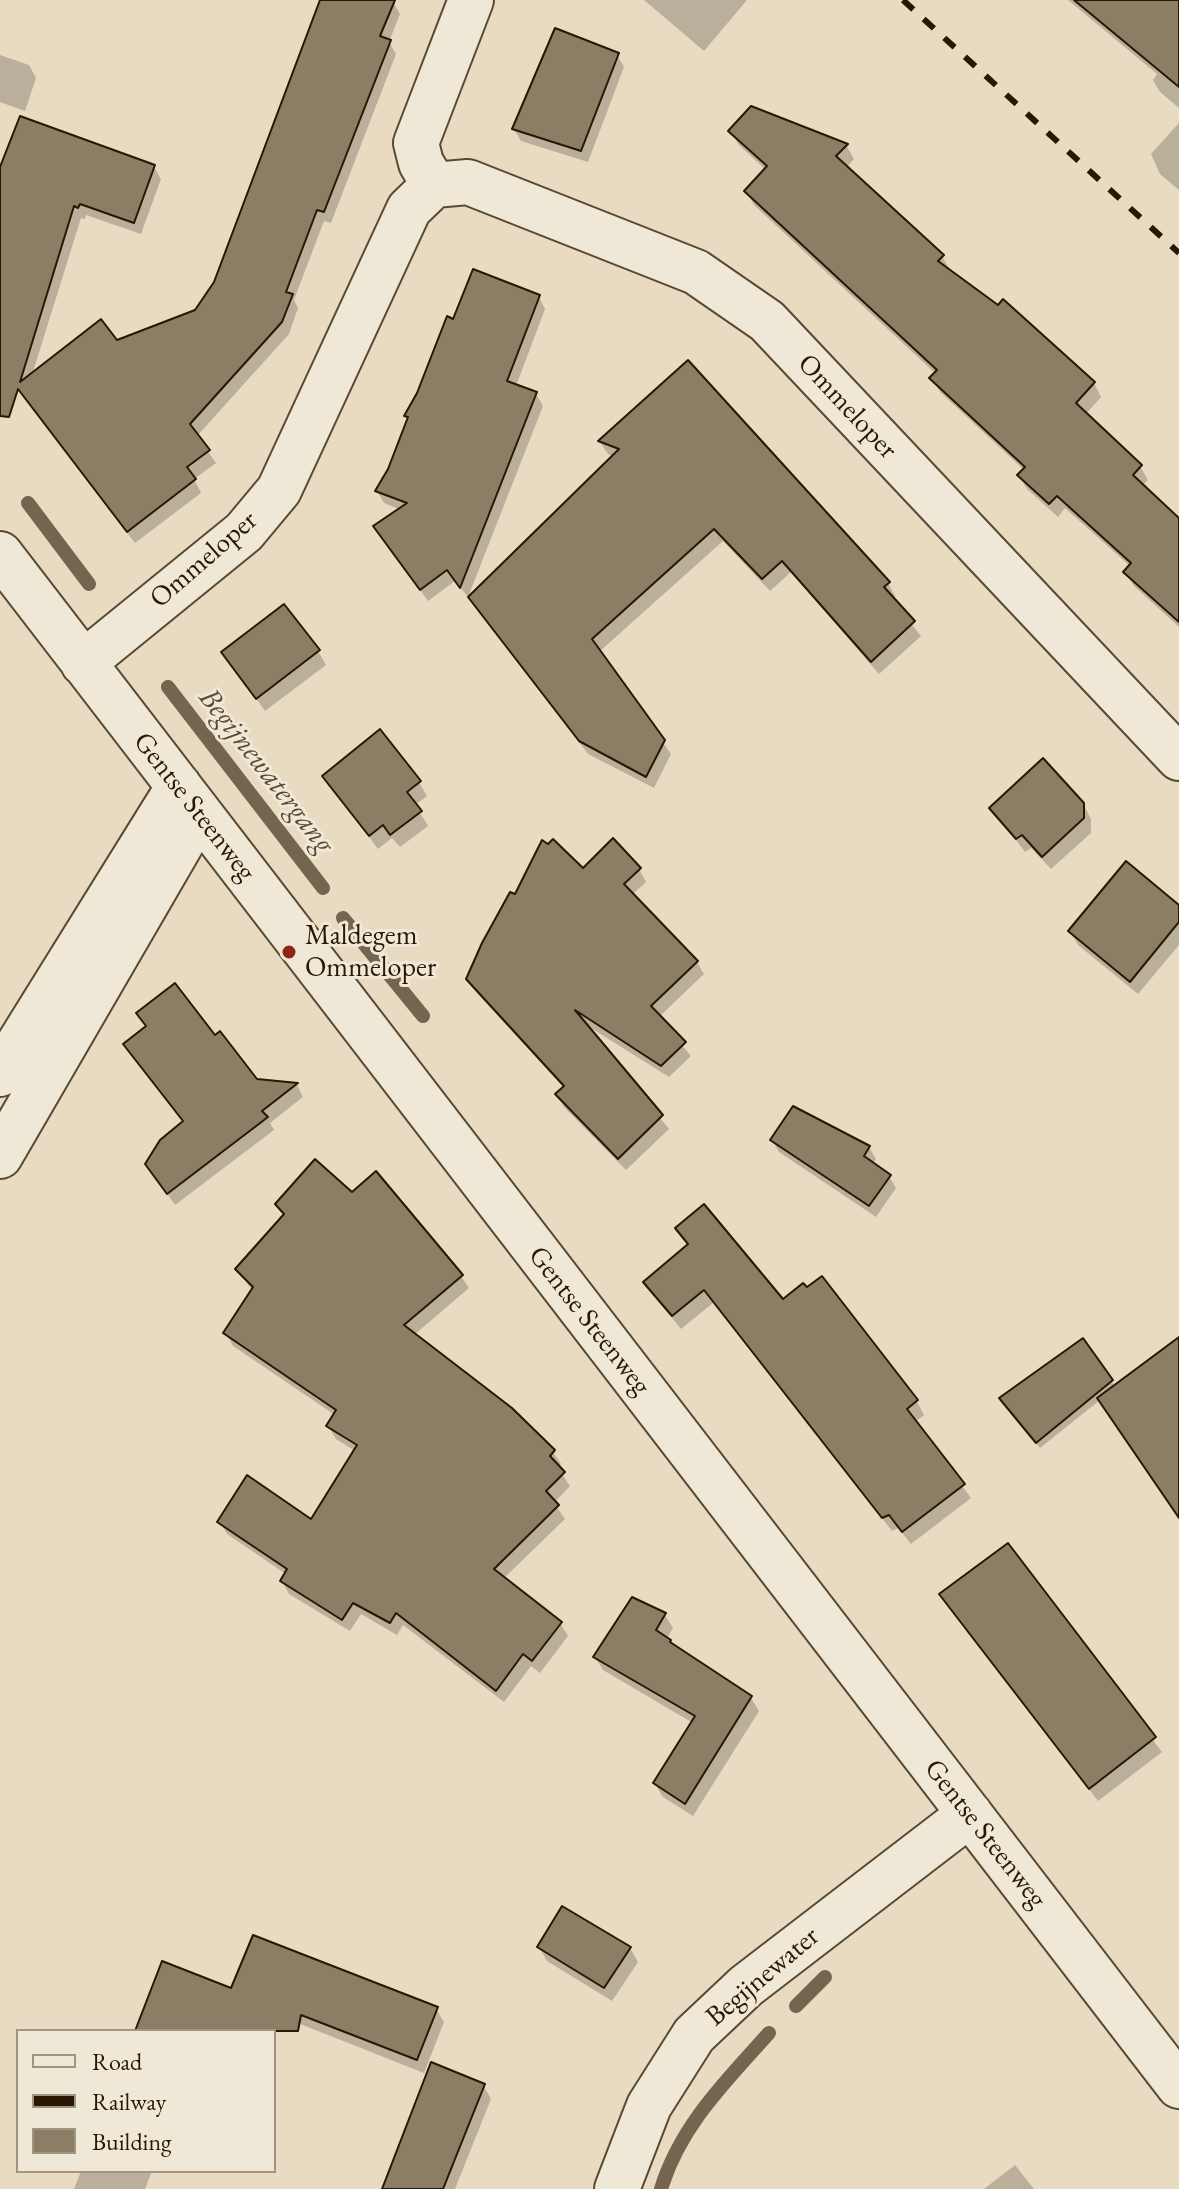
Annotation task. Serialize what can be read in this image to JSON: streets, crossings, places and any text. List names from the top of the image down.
{
  "streets": {
    "street": ["Ommeloper", "Gentse Steenweg", "Begijnewater"]
  },
  "crossings": [
    ["Ommeloper", "Gentse Steenweg"],
    ["Gentse Steenweg", "Begijnewater"]
  ],
  "water": ["Begijnewatergang"],
  "places": ["Maldegem Ommeloper"],
  "legend": ["Road", "Railway", "Building"]
}
